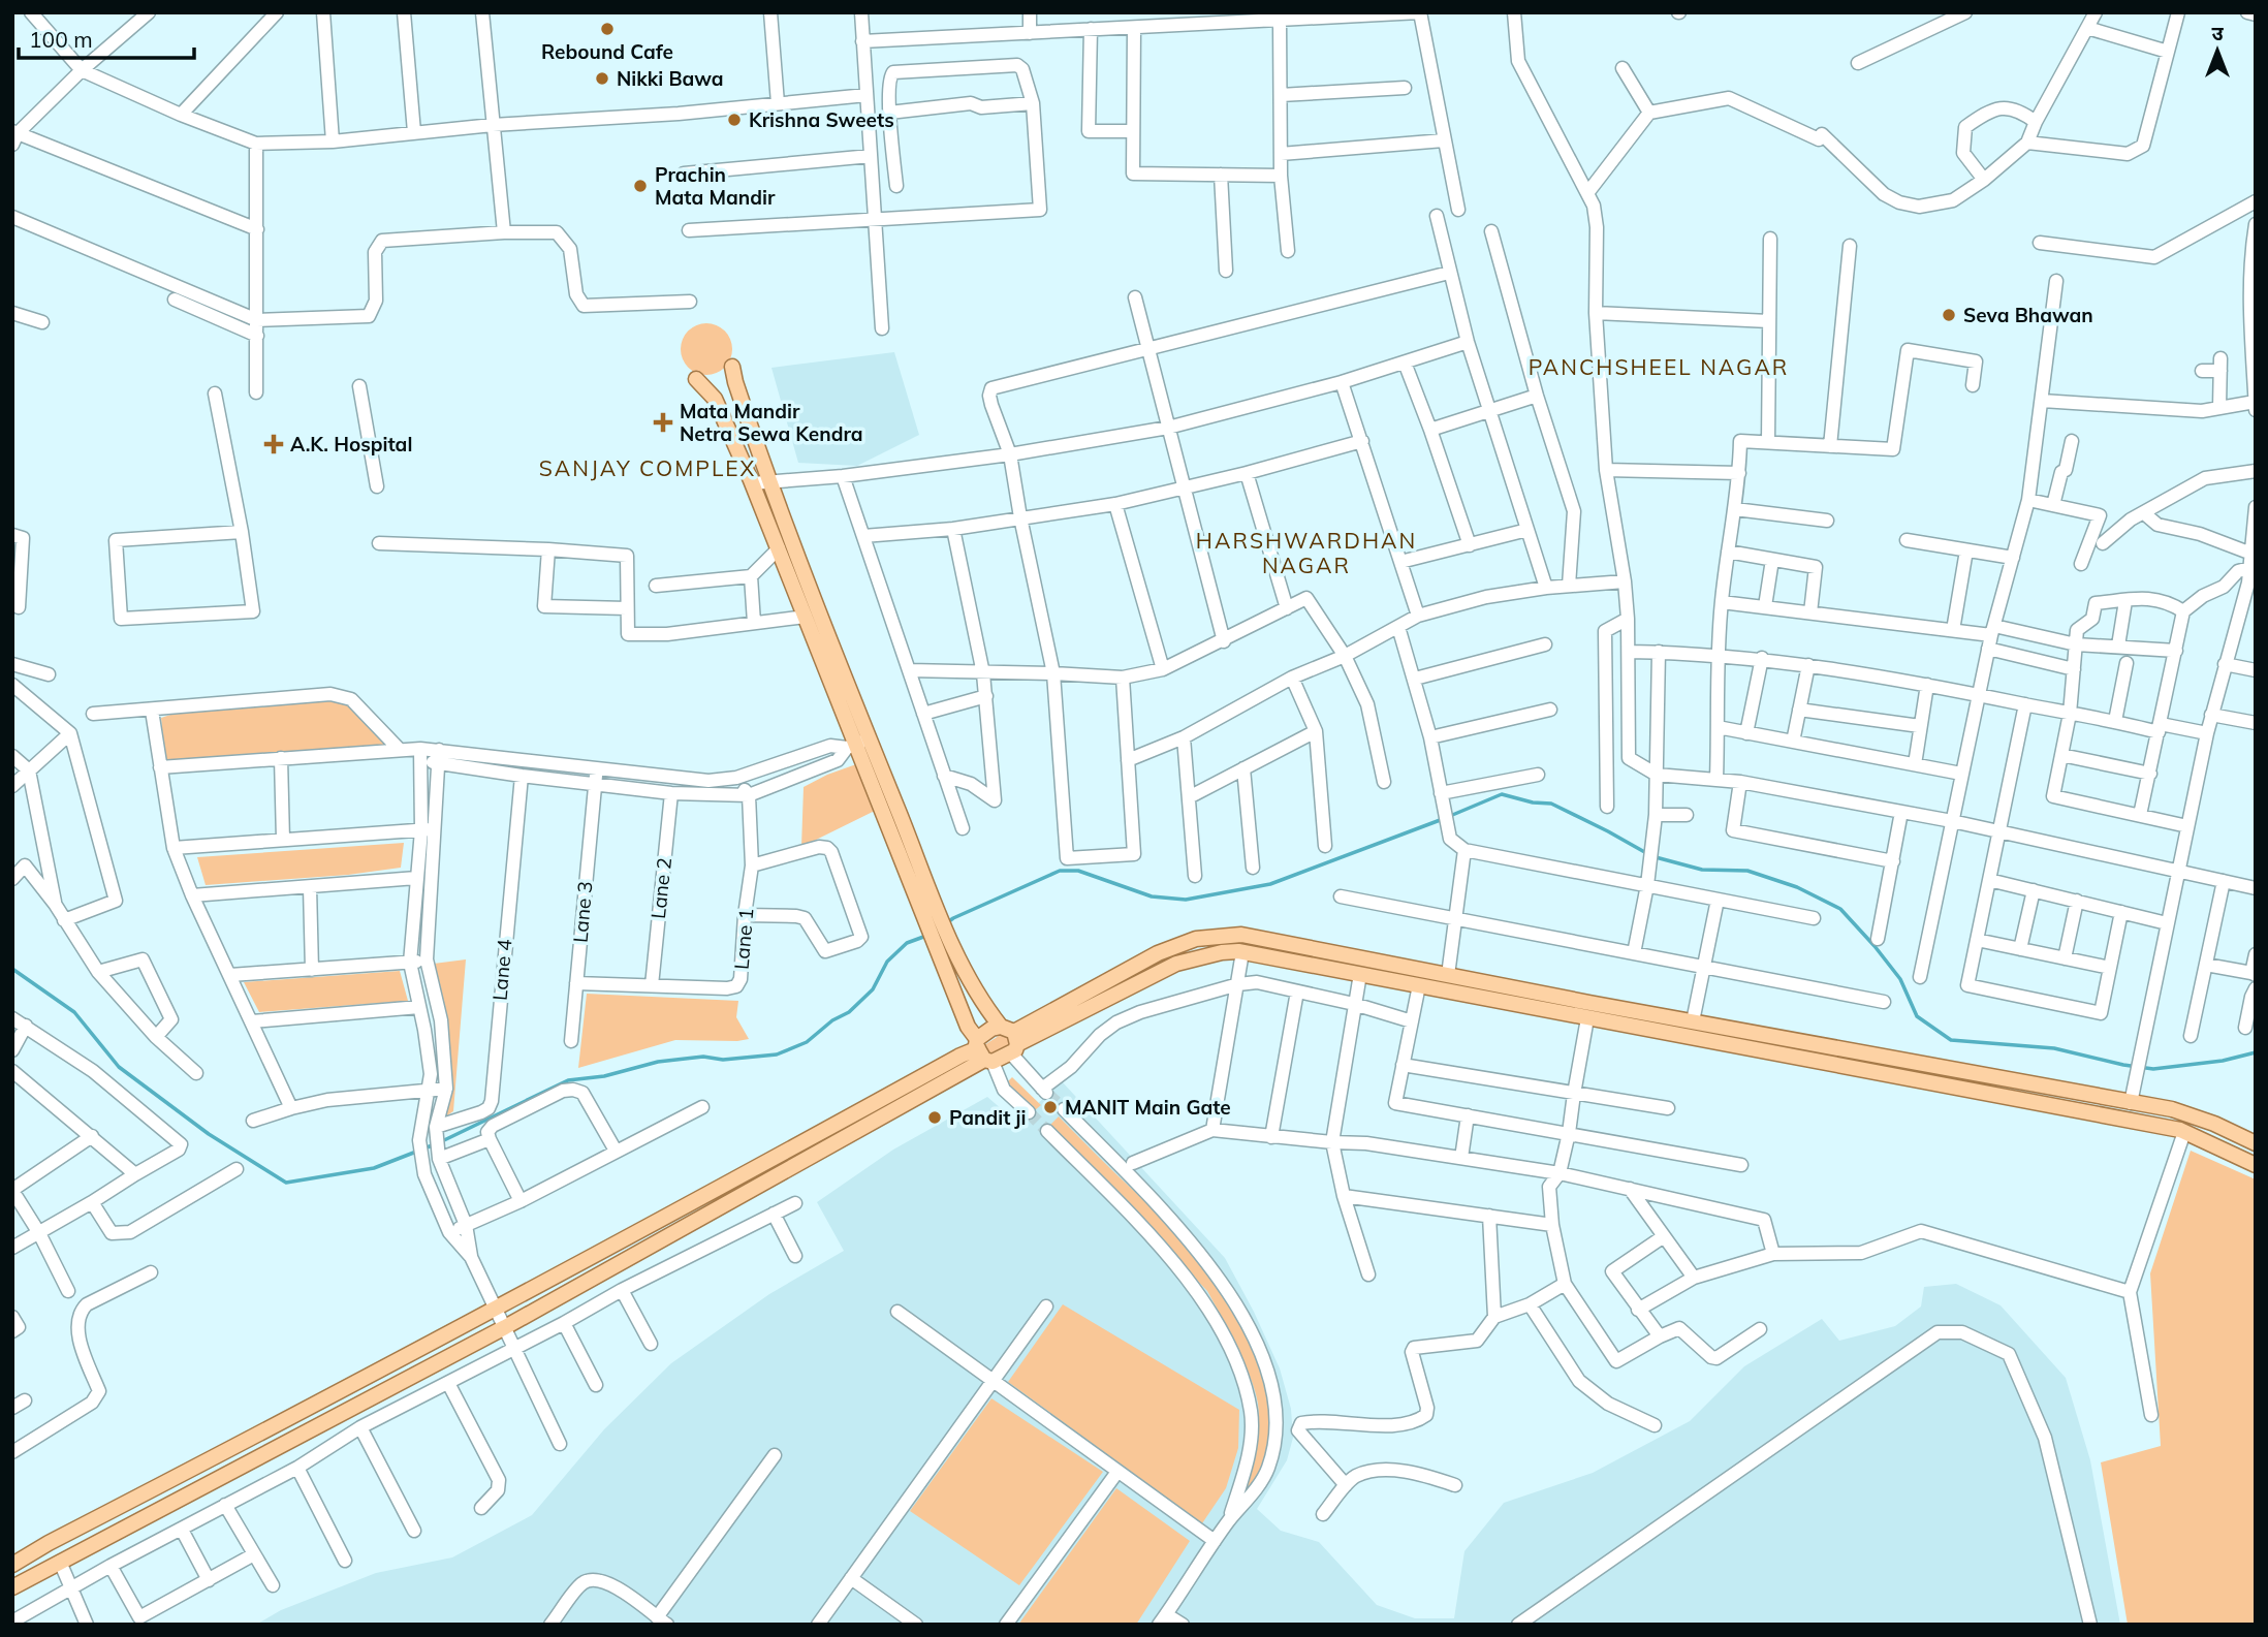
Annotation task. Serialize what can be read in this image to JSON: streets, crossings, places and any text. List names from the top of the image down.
{
  "streets": {
    "street": [
      "Lane 2",
      "Lane 3",
      "Lane 1",
      "Lane 4"
    ]
  },
  "crossings": [
    ["Lane 2", "Lane 1"],
    ["Lane 3", "Lane 1"]
  ],
  "districts": ["PANCHSHEEL NAGAR", "SANJAY COMPLEX", "HARSHWARDHAN NAGAR"],
  "places": {
    "other": [
      "Rebound Cafe",
      "Nikki Bawa",
      "Krishna Sweets",
      "Prachin Mata Mandir",
      "Seva Bhawan",
      "MANIT Main Gate",
      "Pandit ji"
    ],
    "health": ["Mata Mandir Netra Sewa Kendra", "A.K. Hospital"]
  },
  "scale_bar": "100 m",
  "north": "top"
}
